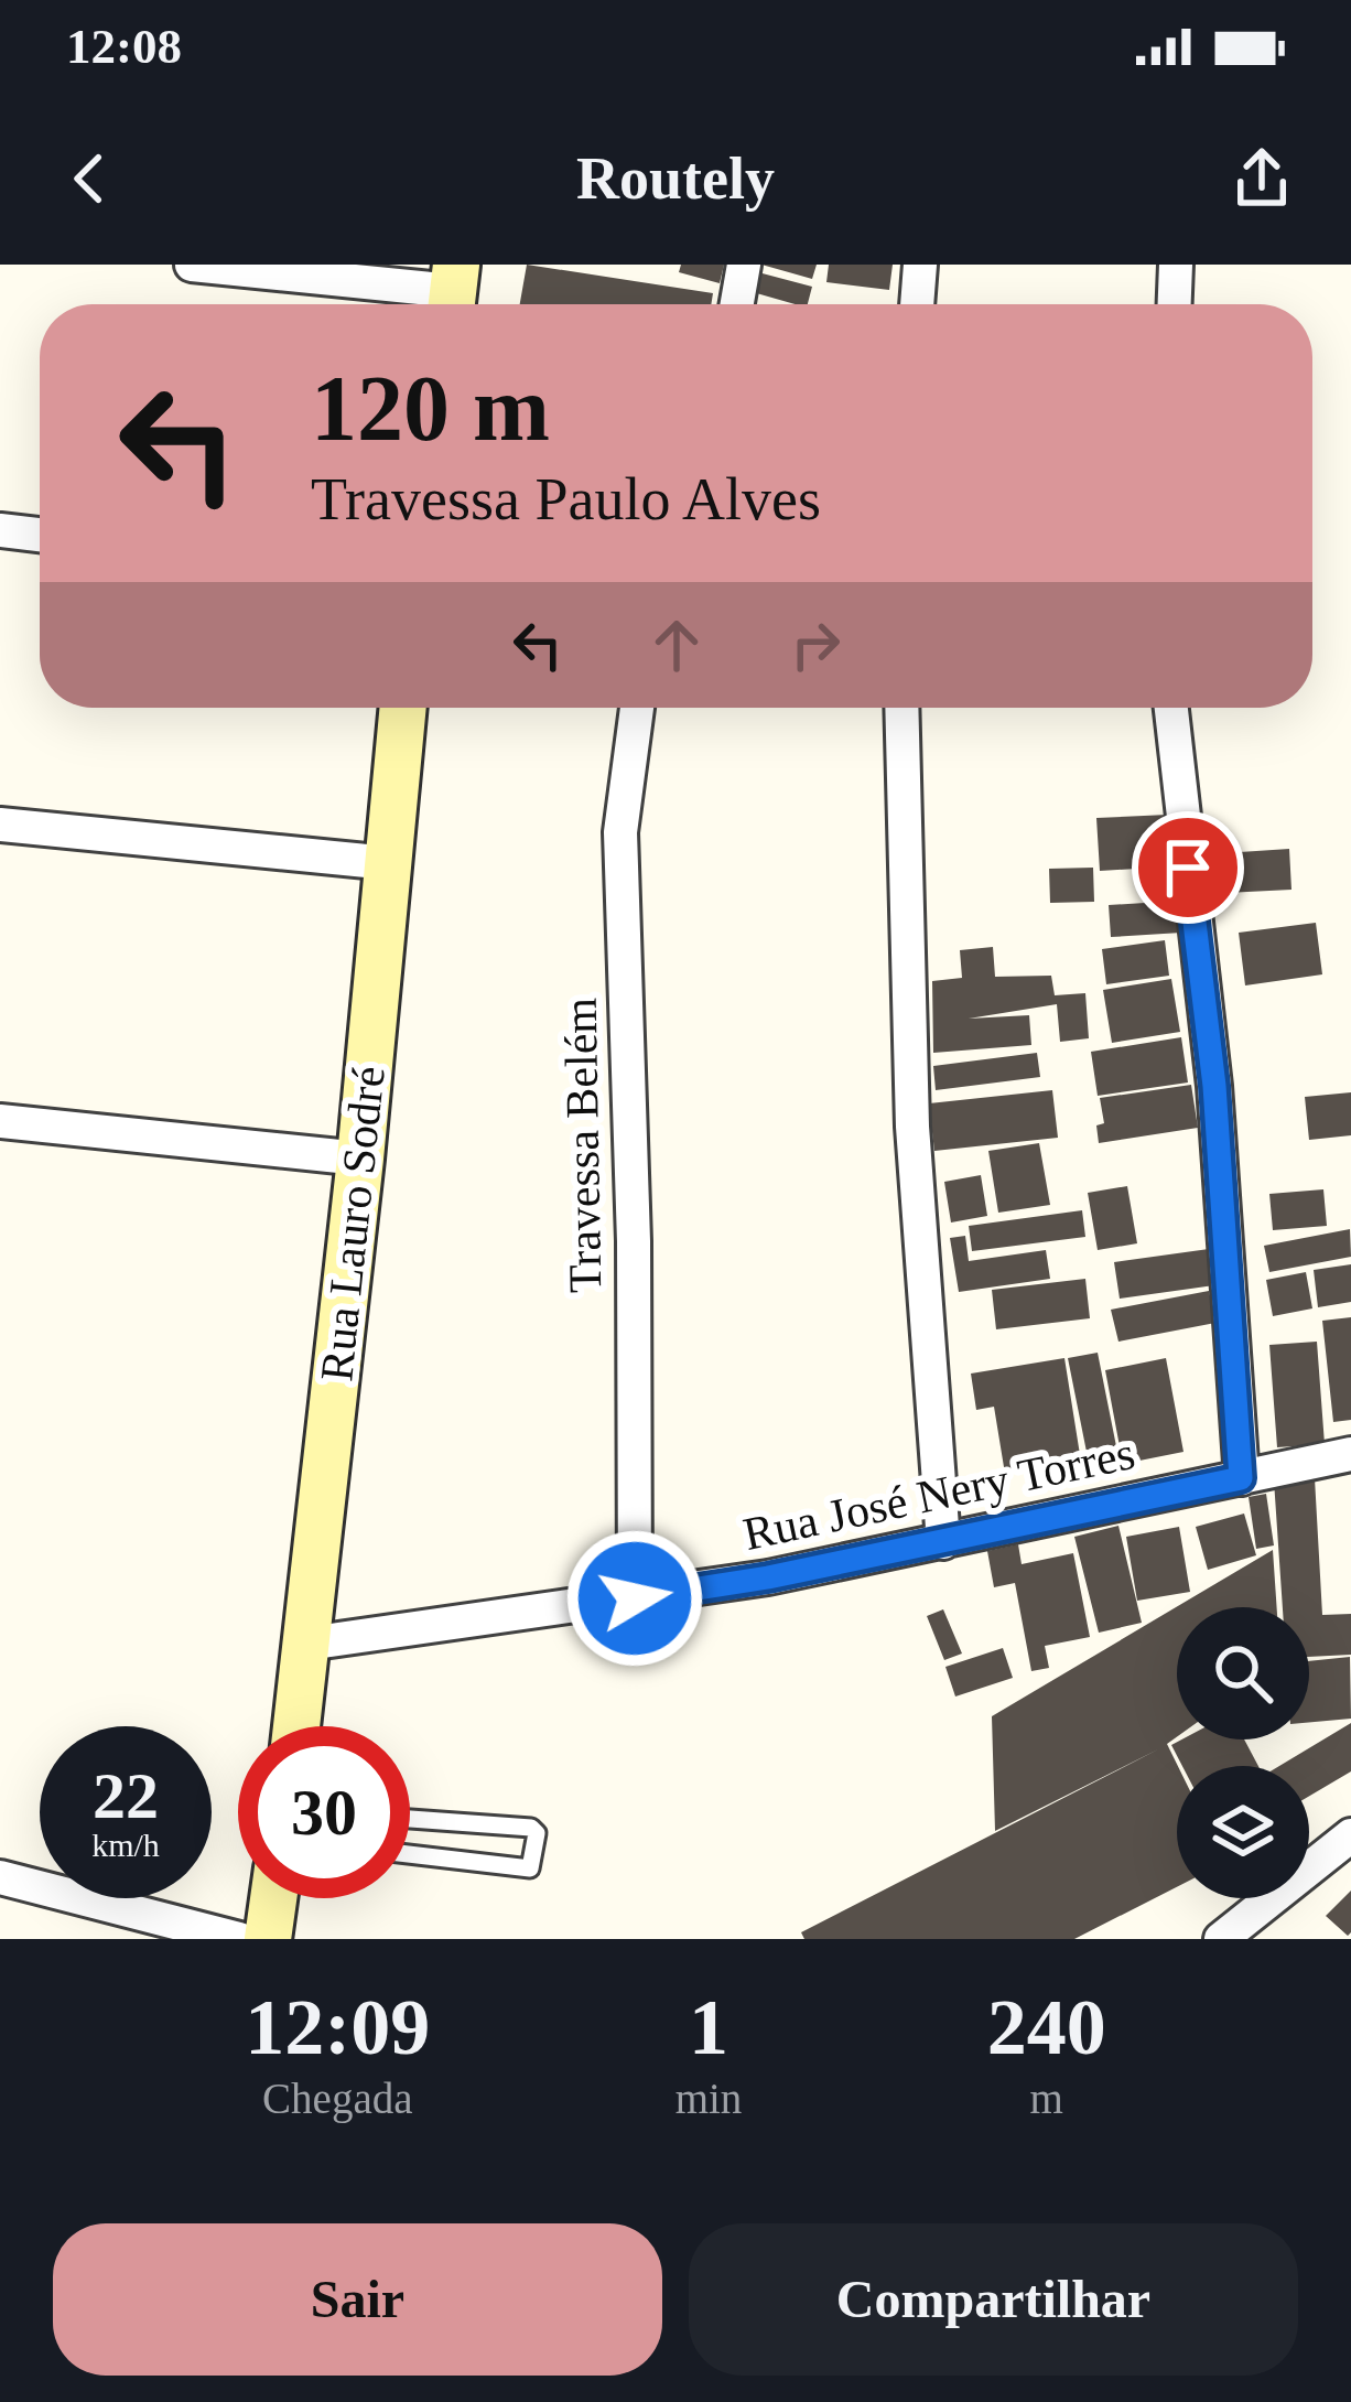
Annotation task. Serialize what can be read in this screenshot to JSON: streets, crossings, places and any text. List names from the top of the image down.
{
  "streets": {
    "main road": ["Rua Lauro Sodré"],
    "street": ["Travessa Belém", "Rua José Nery Torres"]
  },
  "crossings": [
    ["Travessa Belém", "Rua José Nery Torres"],
    ["Rua Lauro Sodré", "Rua José Nery Torres"]
  ],
  "page": {
    "status": "12:08",
    "header": "Routely",
    "turn": ["120 m", "Travessa Paulo Alves"],
    "speed": "22 km/h",
    "limit": "30",
    "eta": [
      "12:09",
      "Chegada",
      "1",
      "min",
      "240",
      "m"
    ],
    "buttons": ["Sair", "Compartilhar"]
  }
}
